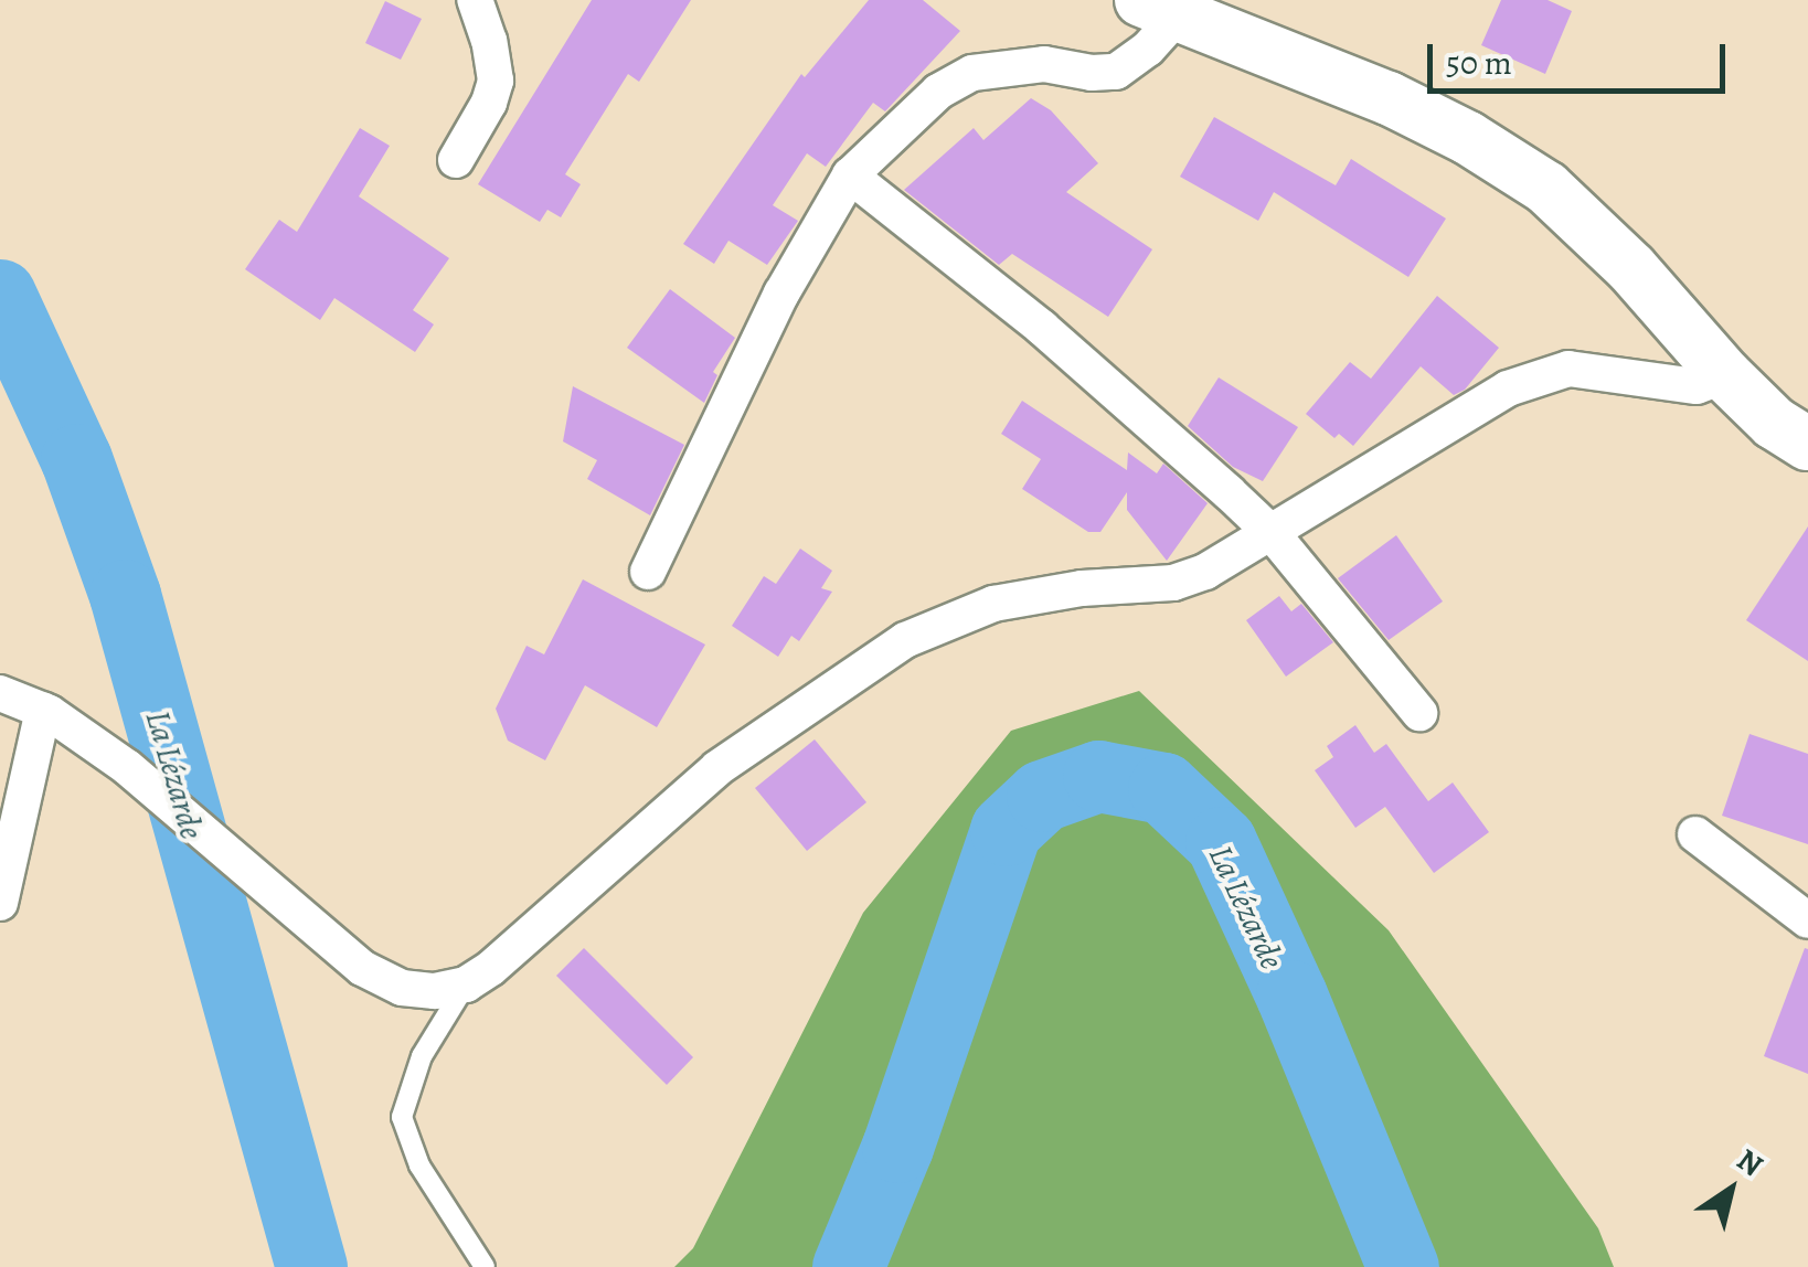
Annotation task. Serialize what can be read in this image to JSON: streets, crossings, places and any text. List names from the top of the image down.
{
  "water": ["La Lézarde"],
  "scale_bar": "50 m",
  "north": "top right"
}
